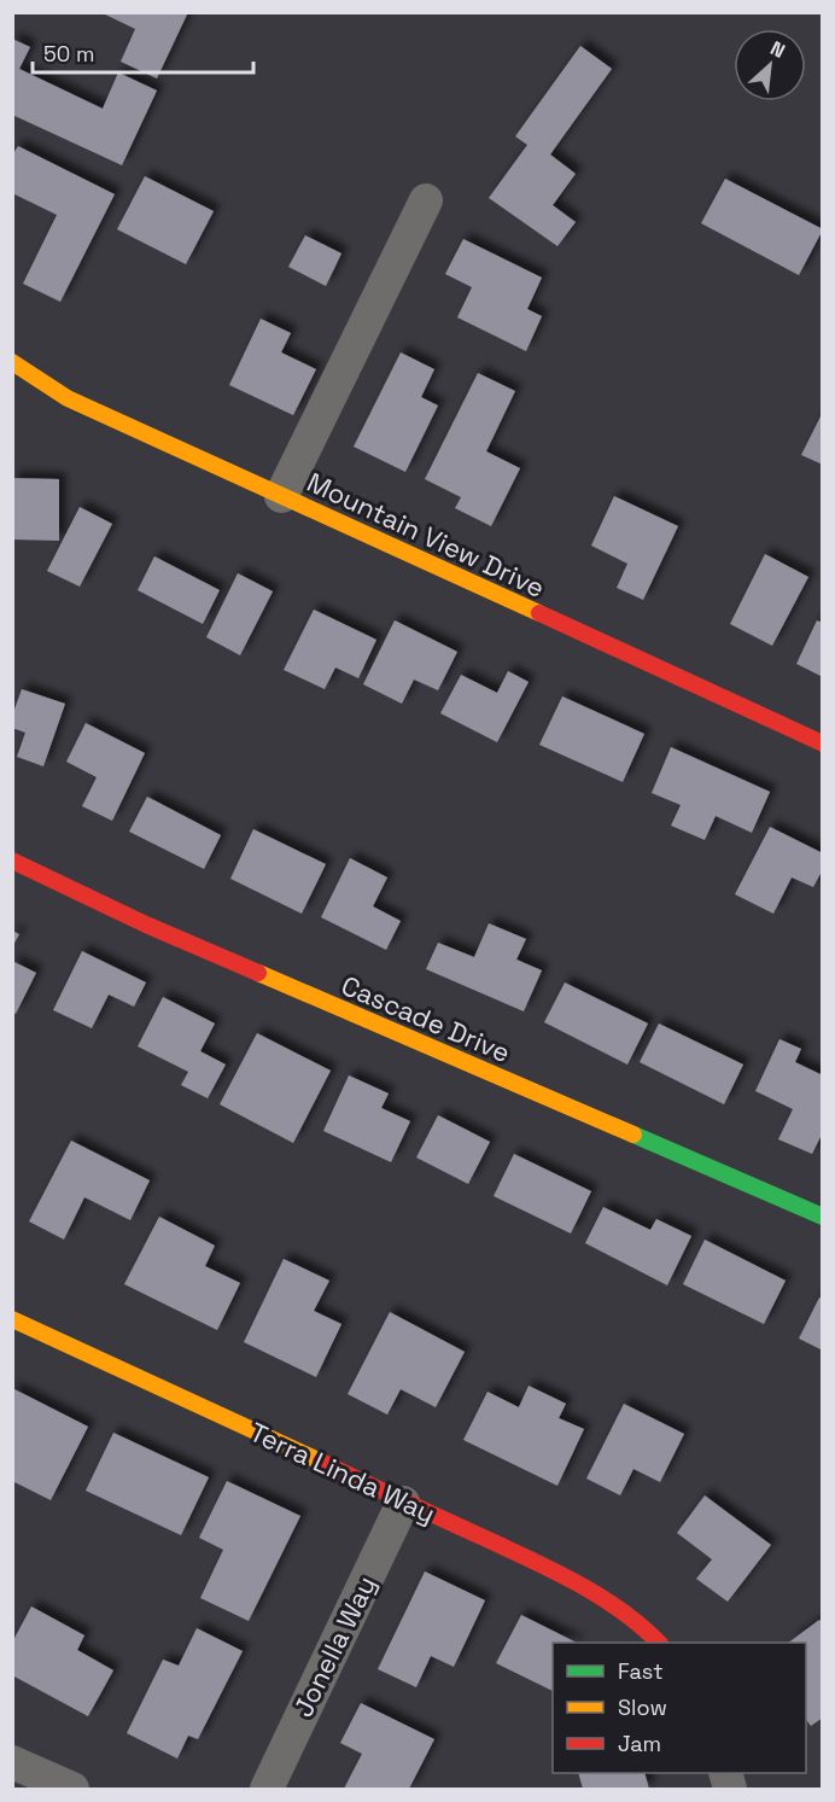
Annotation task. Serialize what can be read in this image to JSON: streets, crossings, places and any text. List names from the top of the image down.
{
  "streets": {
    "street": [
      "Mountain View Drive",
      "Cascade Drive",
      "Terra Linda Way",
      "Jonella Way"
    ]
  },
  "crossings": [
    ["Terra Linda Way", "Jonella Way"]
  ],
  "legend": ["Fast", "Slow", "Jam"],
  "scale_bar": "50 m",
  "north": "top right"
}
